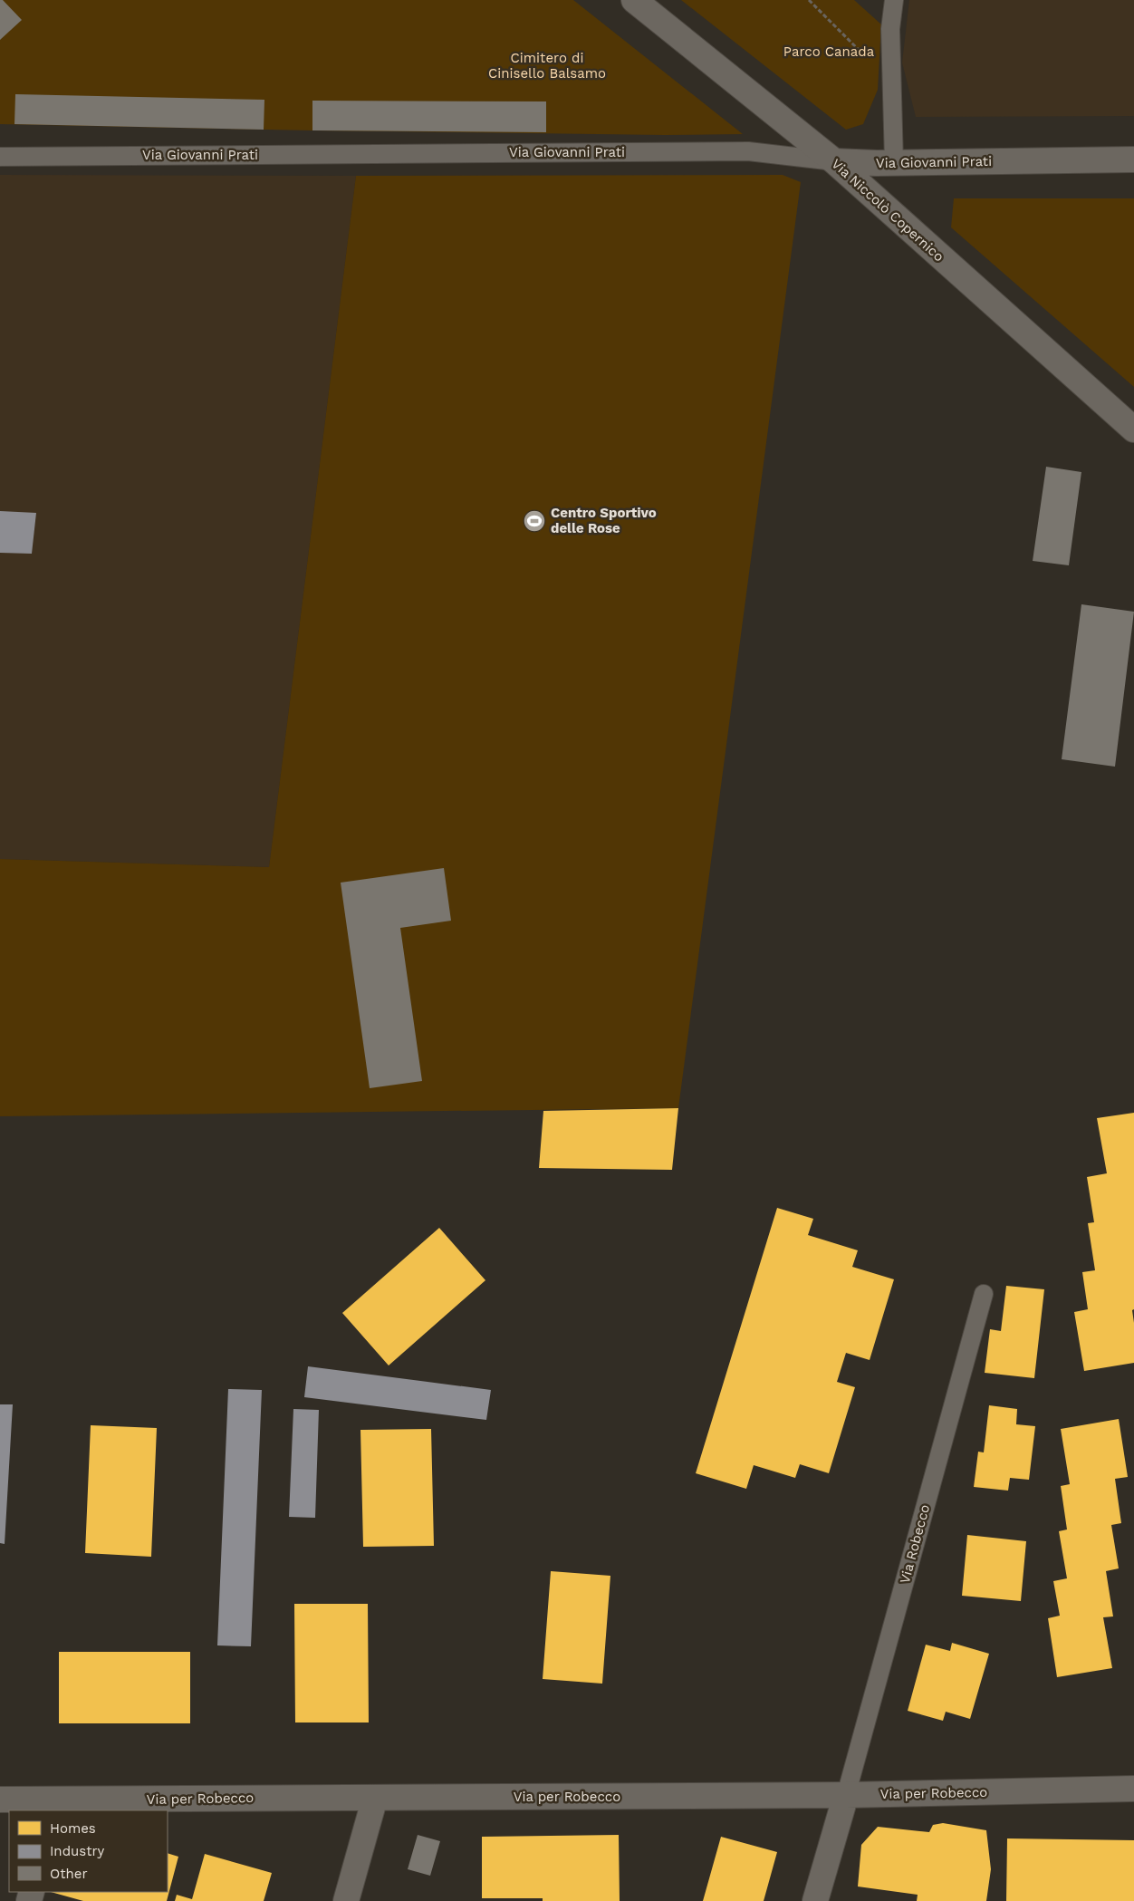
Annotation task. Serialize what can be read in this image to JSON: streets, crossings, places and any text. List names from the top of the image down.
{
  "streets": {
    "street": ["Via Giovanni Prati", "Via Niccolò Copernico", "Via per Robecco"],
    "lane": ["Via Robecco"]
  },
  "crossings": [
    ["Via Giovanni Prati", "Via Niccolò Copernico"],
    ["Via Robecco", "Via per Robecco"]
  ],
  "parks": ["Parco Canada", "Cimitero di Cinisello Balsamo"],
  "places": {
    "sports": ["Centro Sportivo delle Rose"]
  },
  "legend": ["Homes", "Industry", "Other"]
}
